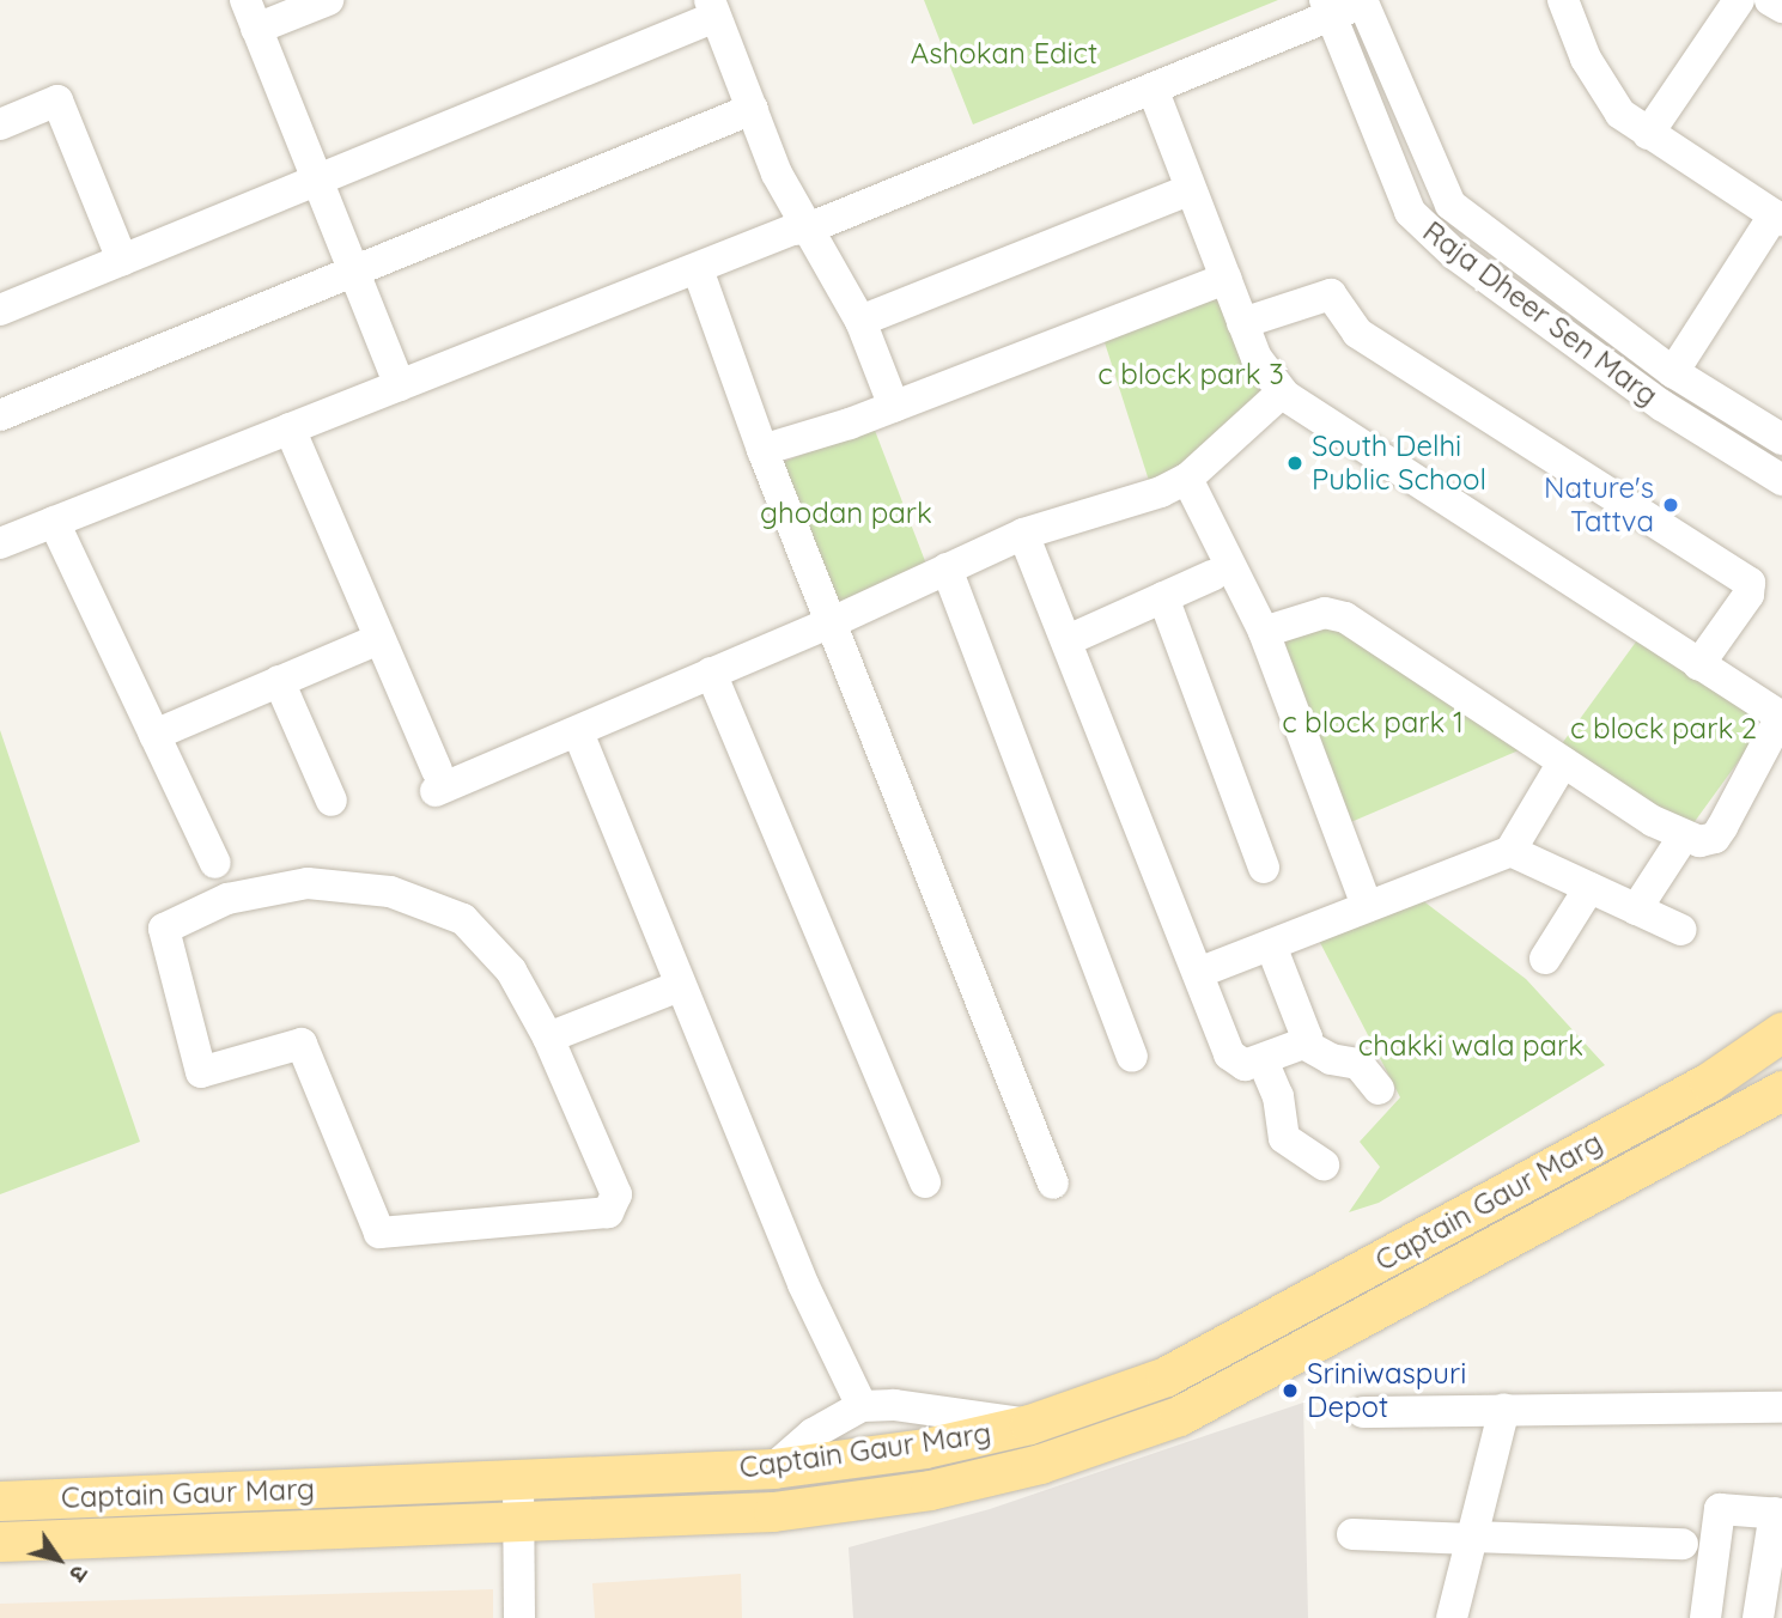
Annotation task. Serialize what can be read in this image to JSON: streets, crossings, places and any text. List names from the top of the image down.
{
  "streets": {
    "main road": ["Captain Gaur Marg"],
    "street": ["Raja Dheer Sen Marg"]
  },
  "parks": [
    "Ashokan Edict",
    "c block park 3",
    "ghodan park",
    "c block park 1",
    "c block park 2",
    "chakki wala park"
  ],
  "places": ["South Delhi Public School", "Nature's Tattva", "Sriniwaspuri Depot"],
  "north": "bottom right"
}
